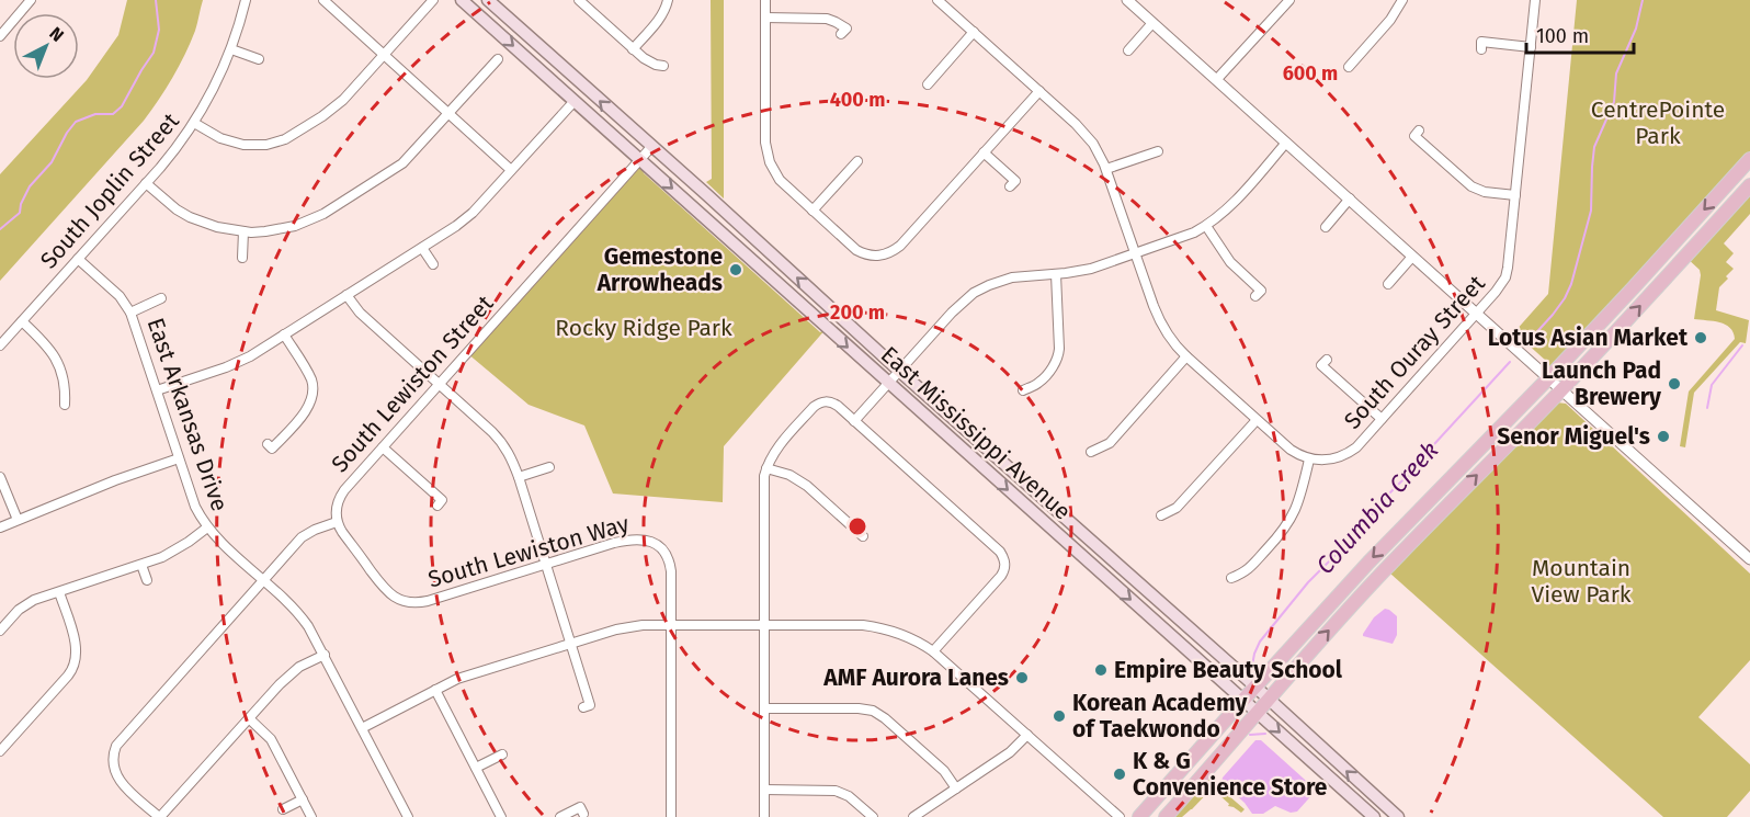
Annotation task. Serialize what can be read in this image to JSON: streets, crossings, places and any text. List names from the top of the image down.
{
  "streets": {
    "main road": ["East Mississippi Avenue"],
    "street": [
      "South Joplin Street",
      "South Ouray Street",
      "South Lewiston Street",
      "East Arkansas Drive",
      "South Lewiston Way"
    ]
  },
  "crossings": [
    ["South Joplin Street", "East Arkansas Drive"],
    ["South Lewiston Street", "East Mississippi Avenue"],
    ["South Lewiston Street", "South Lewiston Way"]
  ],
  "water": ["Columbia Creek"],
  "parks": ["CentrePointe Park", "Rocky Ridge Park", "Mountain View Park"],
  "places": [
    "Gemestone Arrowheads",
    "Lotus Asian Market",
    "Launch Pad Brewery",
    "Senor Miguel's",
    "Empire Beauty School",
    "AMF Aurora Lanes",
    "Korean Academy of Taekwondo",
    "K & G Convenience Store"
  ],
  "scale_bar": "100 m",
  "north": "top right",
  "rings": ["600 m", "400 m", "200 m"]
}
